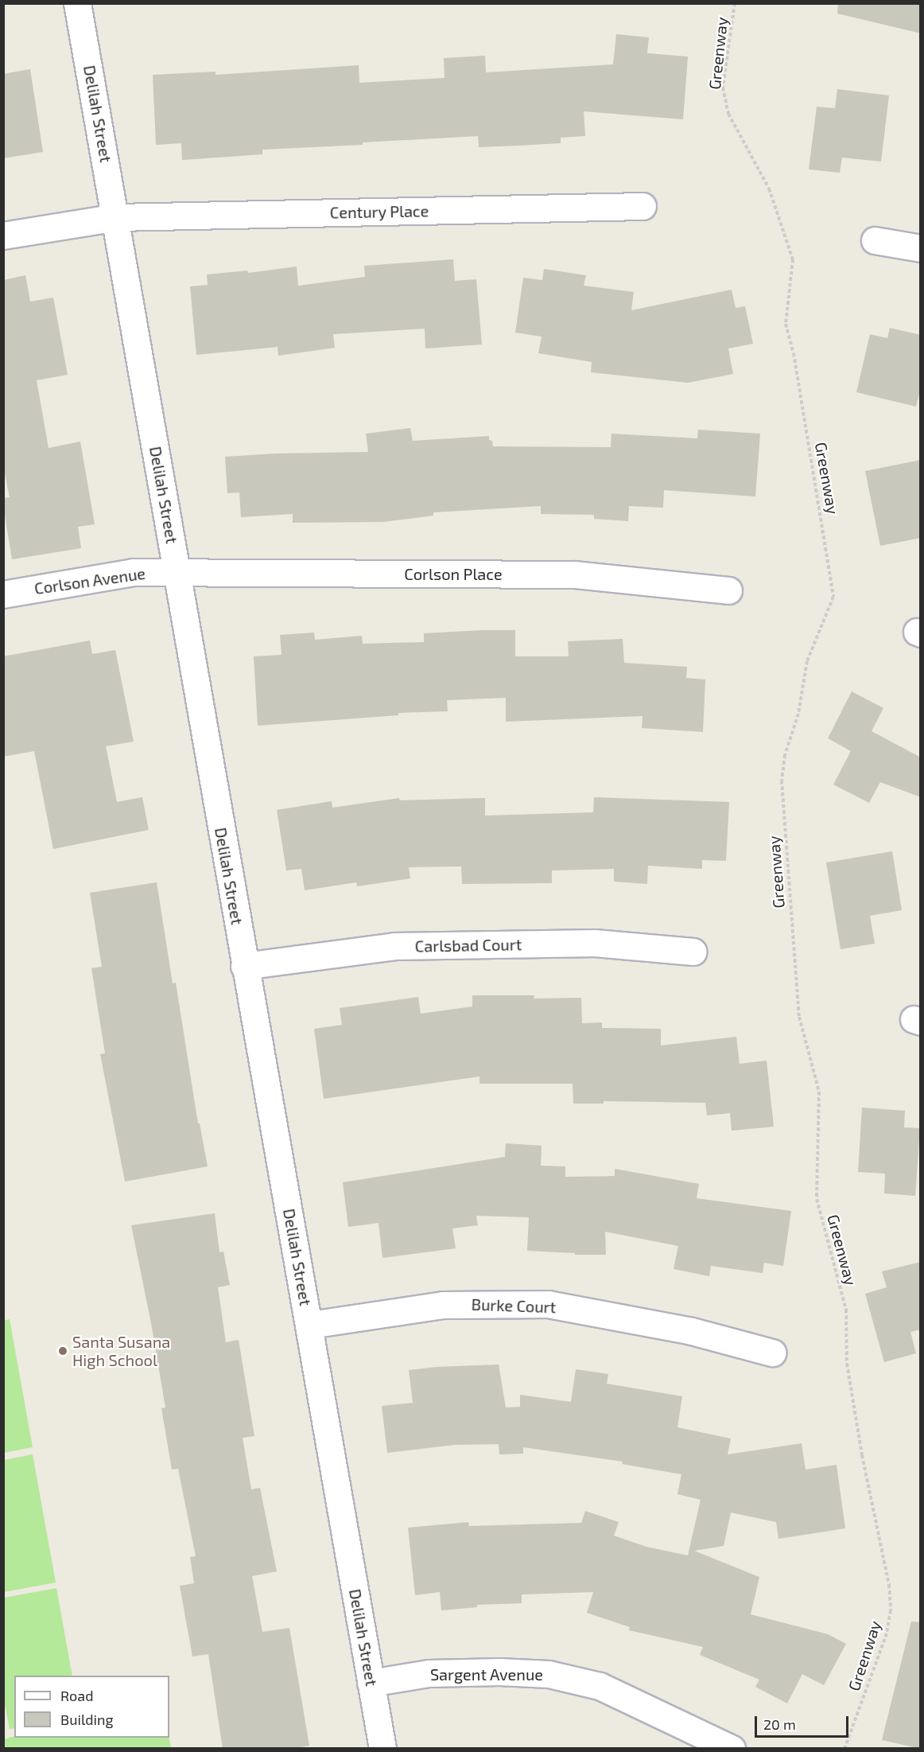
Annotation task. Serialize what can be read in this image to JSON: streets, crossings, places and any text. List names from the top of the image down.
{
  "streets": {
    "street": [
      "Delilah Street",
      "Century Place",
      "Corlson Place",
      "Corlson Avenue",
      "Carlsbad Court",
      "Burke Court",
      "Sargent Avenue"
    ],
    "path": ["Greenway"]
  },
  "crossings": [
    ["Delilah Street", "Century Place"],
    ["Delilah Street", "Corlson Place"],
    ["Delilah Street", "Corlson Avenue"],
    ["Delilah Street", "Carlsbad Court"],
    ["Delilah Street", "Burke Court"],
    ["Delilah Street", "Sargent Avenue"],
    ["Corlson Place", "Corlson Avenue"]
  ],
  "places": ["Santa Susana High School"],
  "legend": ["Road", "Building"],
  "scale_bar": "20 m"
}
